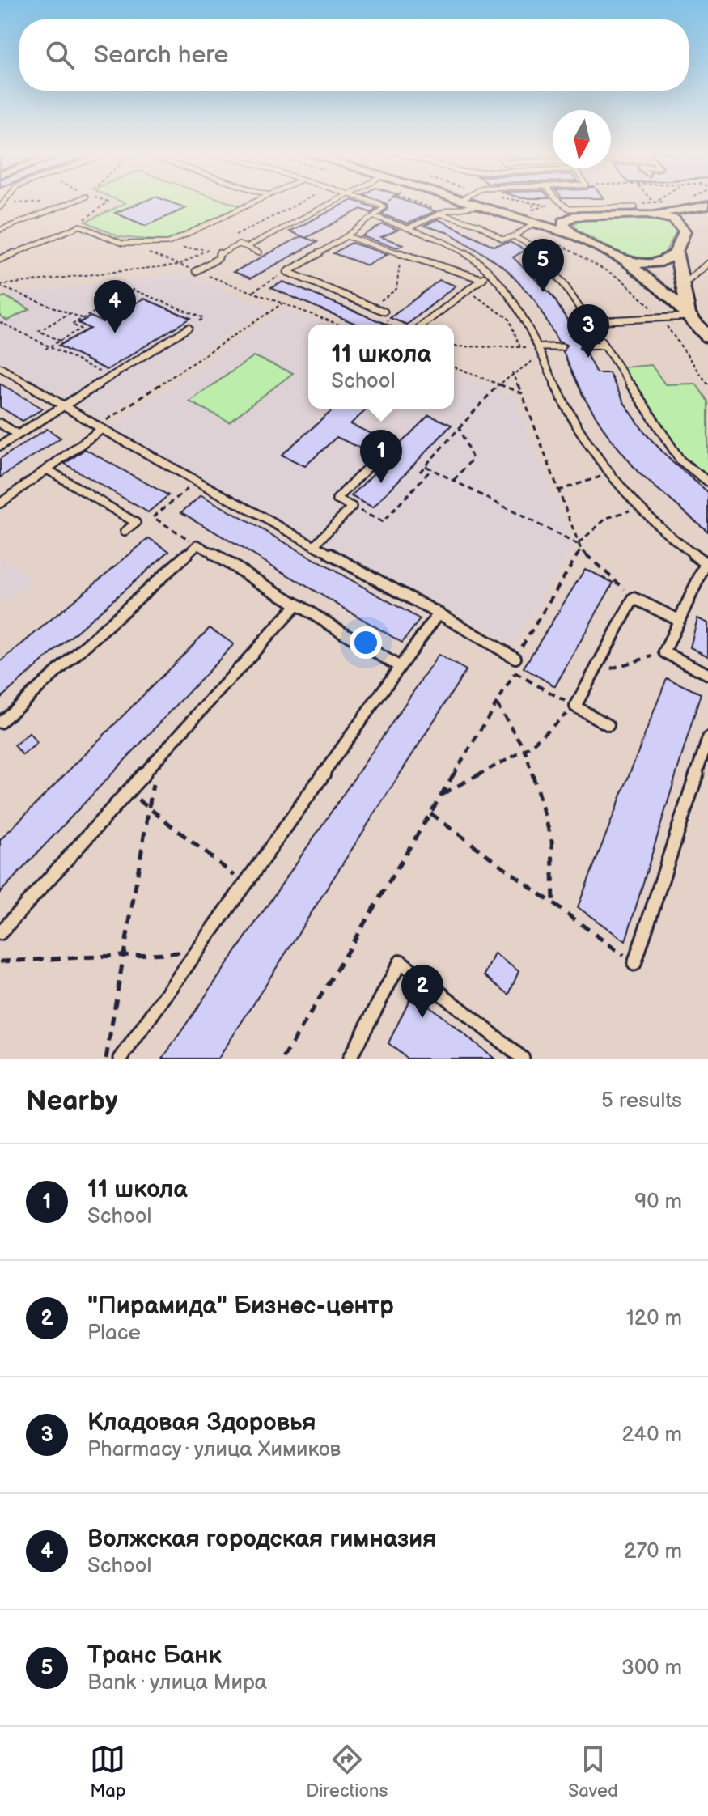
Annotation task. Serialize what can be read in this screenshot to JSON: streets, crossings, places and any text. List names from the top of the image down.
{
  "north": "bottom",
  "page": {
    "search": "Search here",
    "pins": [
      "5",
      "4",
      "3",
      "1",
      "2"
    ],
    "popup": ["11 школа", "School"],
    "heading": ["Nearby", "5 results"],
    "list": [
      {
        "mark": "1",
        "name": "11 школа",
        "note": "School",
        "value": "90 m"
      },
      {
        "mark": "2",
        "name": "\"Пирамида\" Бизнес-центр",
        "note": "Place",
        "value": "120 m"
      },
      {
        "mark": "3",
        "name": "Кладовая Здоровья",
        "note": "Pharmacy · улица Химиков",
        "value": "240 m"
      },
      {
        "mark": "4",
        "name": "Волжская городская гимназия",
        "note": "School",
        "value": "270 m"
      },
      {
        "mark": "5",
        "name": "Транс Банк",
        "note": "Bank · улица Мира",
        "value": "300 m"
      }
    ],
    "nav": ["Map", "Directions", "Saved"]
  }
}
